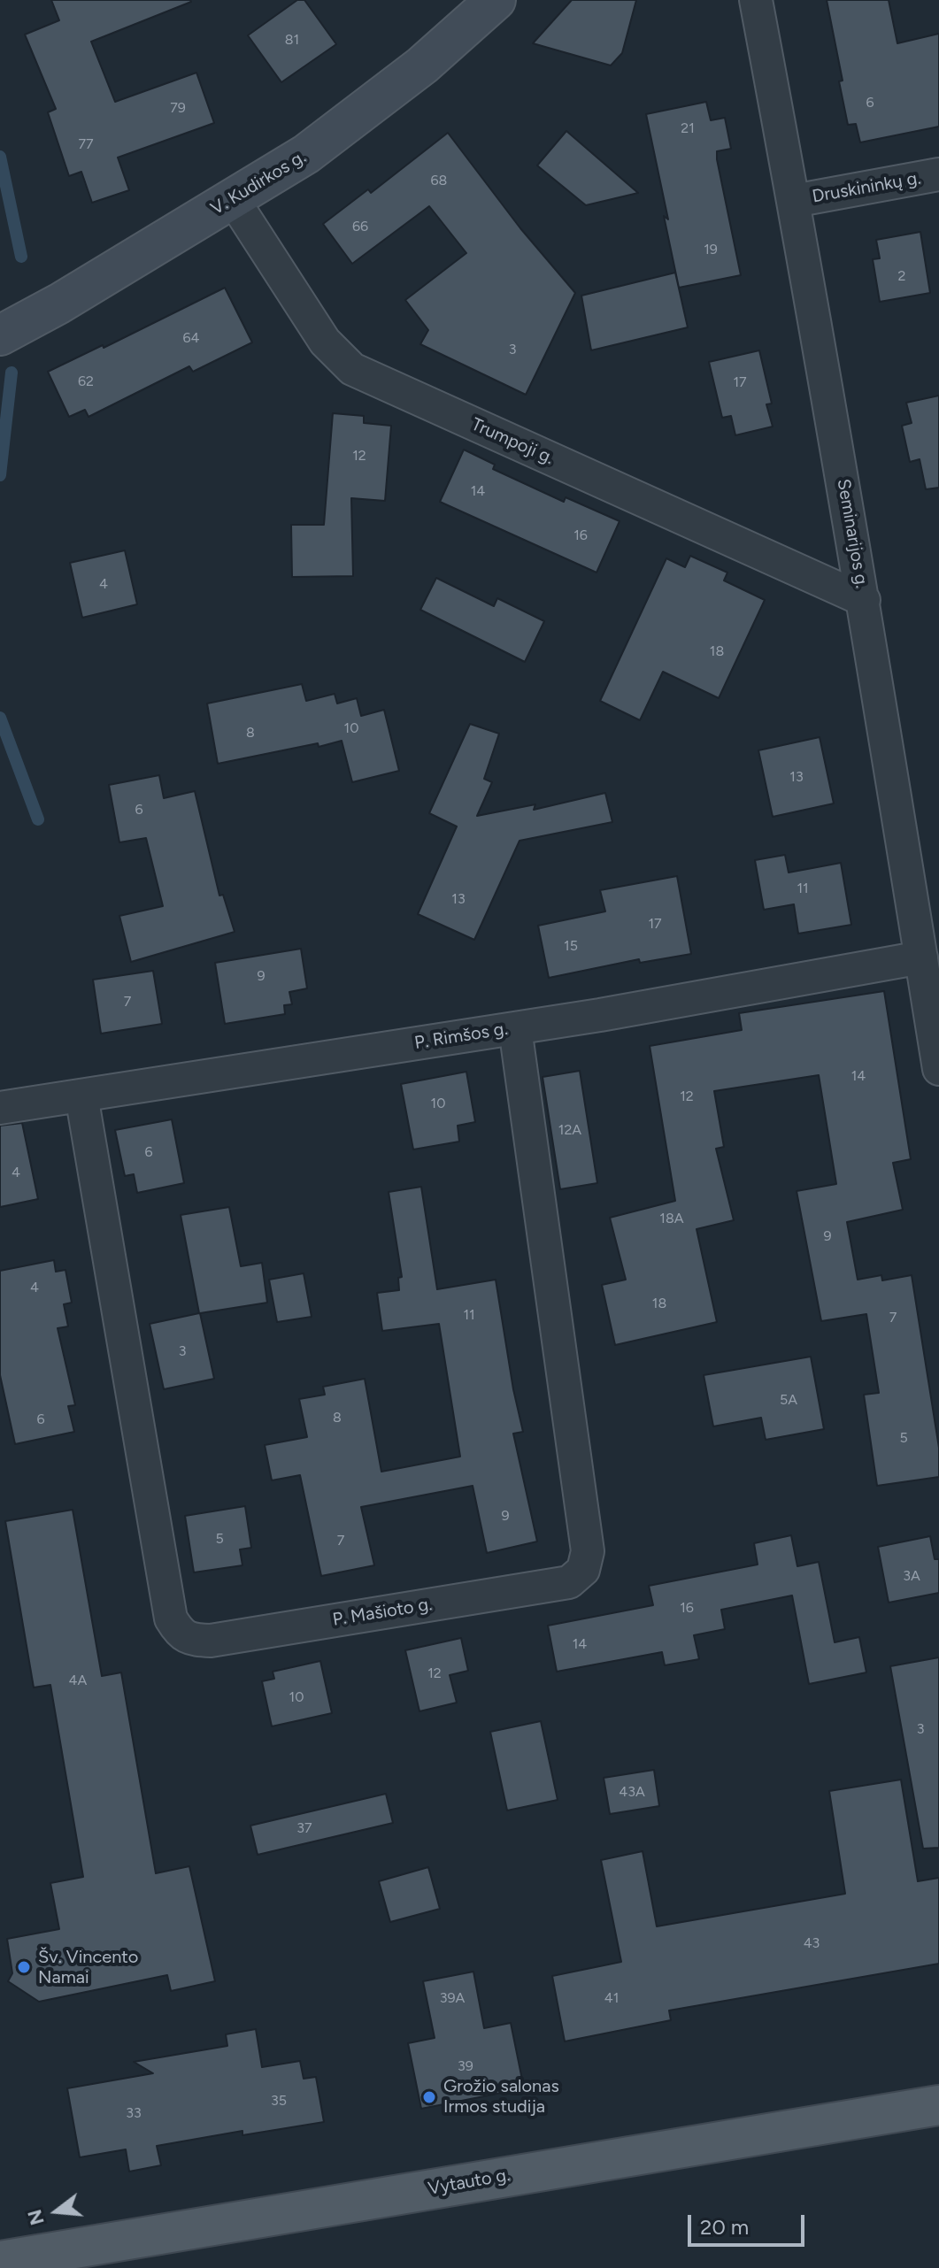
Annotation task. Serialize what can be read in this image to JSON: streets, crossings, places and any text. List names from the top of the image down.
{
  "streets": {
    "main road": ["V. Kudirkos g.", "Vytauto g."],
    "street": [
      "Druskininkų g.",
      "Trumpoji g.",
      "Seminarijos g.",
      "P. Rimšos g.",
      "P. Mašioto g."
    ]
  },
  "crossings": [
    ["V. Kudirkos g.", "Trumpoji g."],
    ["Druskininkų g.", "Seminarijos g."],
    ["Trumpoji g.", "Seminarijos g."],
    ["Seminarijos g.", "P. Rimšos g."],
    ["P. Rimšos g.", "P. Mašioto g."]
  ],
  "places": ["Šv. Vincento Namai", "Grožio salonas Irmos studija"],
  "house_numbers": [
    "81",
    "6",
    "79",
    "21",
    "77",
    "68",
    "66",
    "19",
    "2",
    "64",
    "3",
    "62",
    "17",
    "12",
    "14",
    "16",
    "4",
    "18",
    "10",
    "8",
    "13",
    "6",
    "11",
    "13",
    "17",
    "15",
    "9",
    "7",
    "14",
    "12",
    "10",
    "12A",
    "6",
    "4",
    "18A",
    "9",
    "4",
    "18",
    "11",
    "7",
    "3",
    "5A",
    "8",
    "6",
    "5",
    "9",
    "5",
    "7",
    "3A",
    "16",
    "14",
    "12",
    "4A",
    "10",
    "3",
    "43A",
    "37",
    "43",
    "39A",
    "41",
    "39",
    "35",
    "33"
  ],
  "scale_bar": "20 m",
  "north": "left"
}
